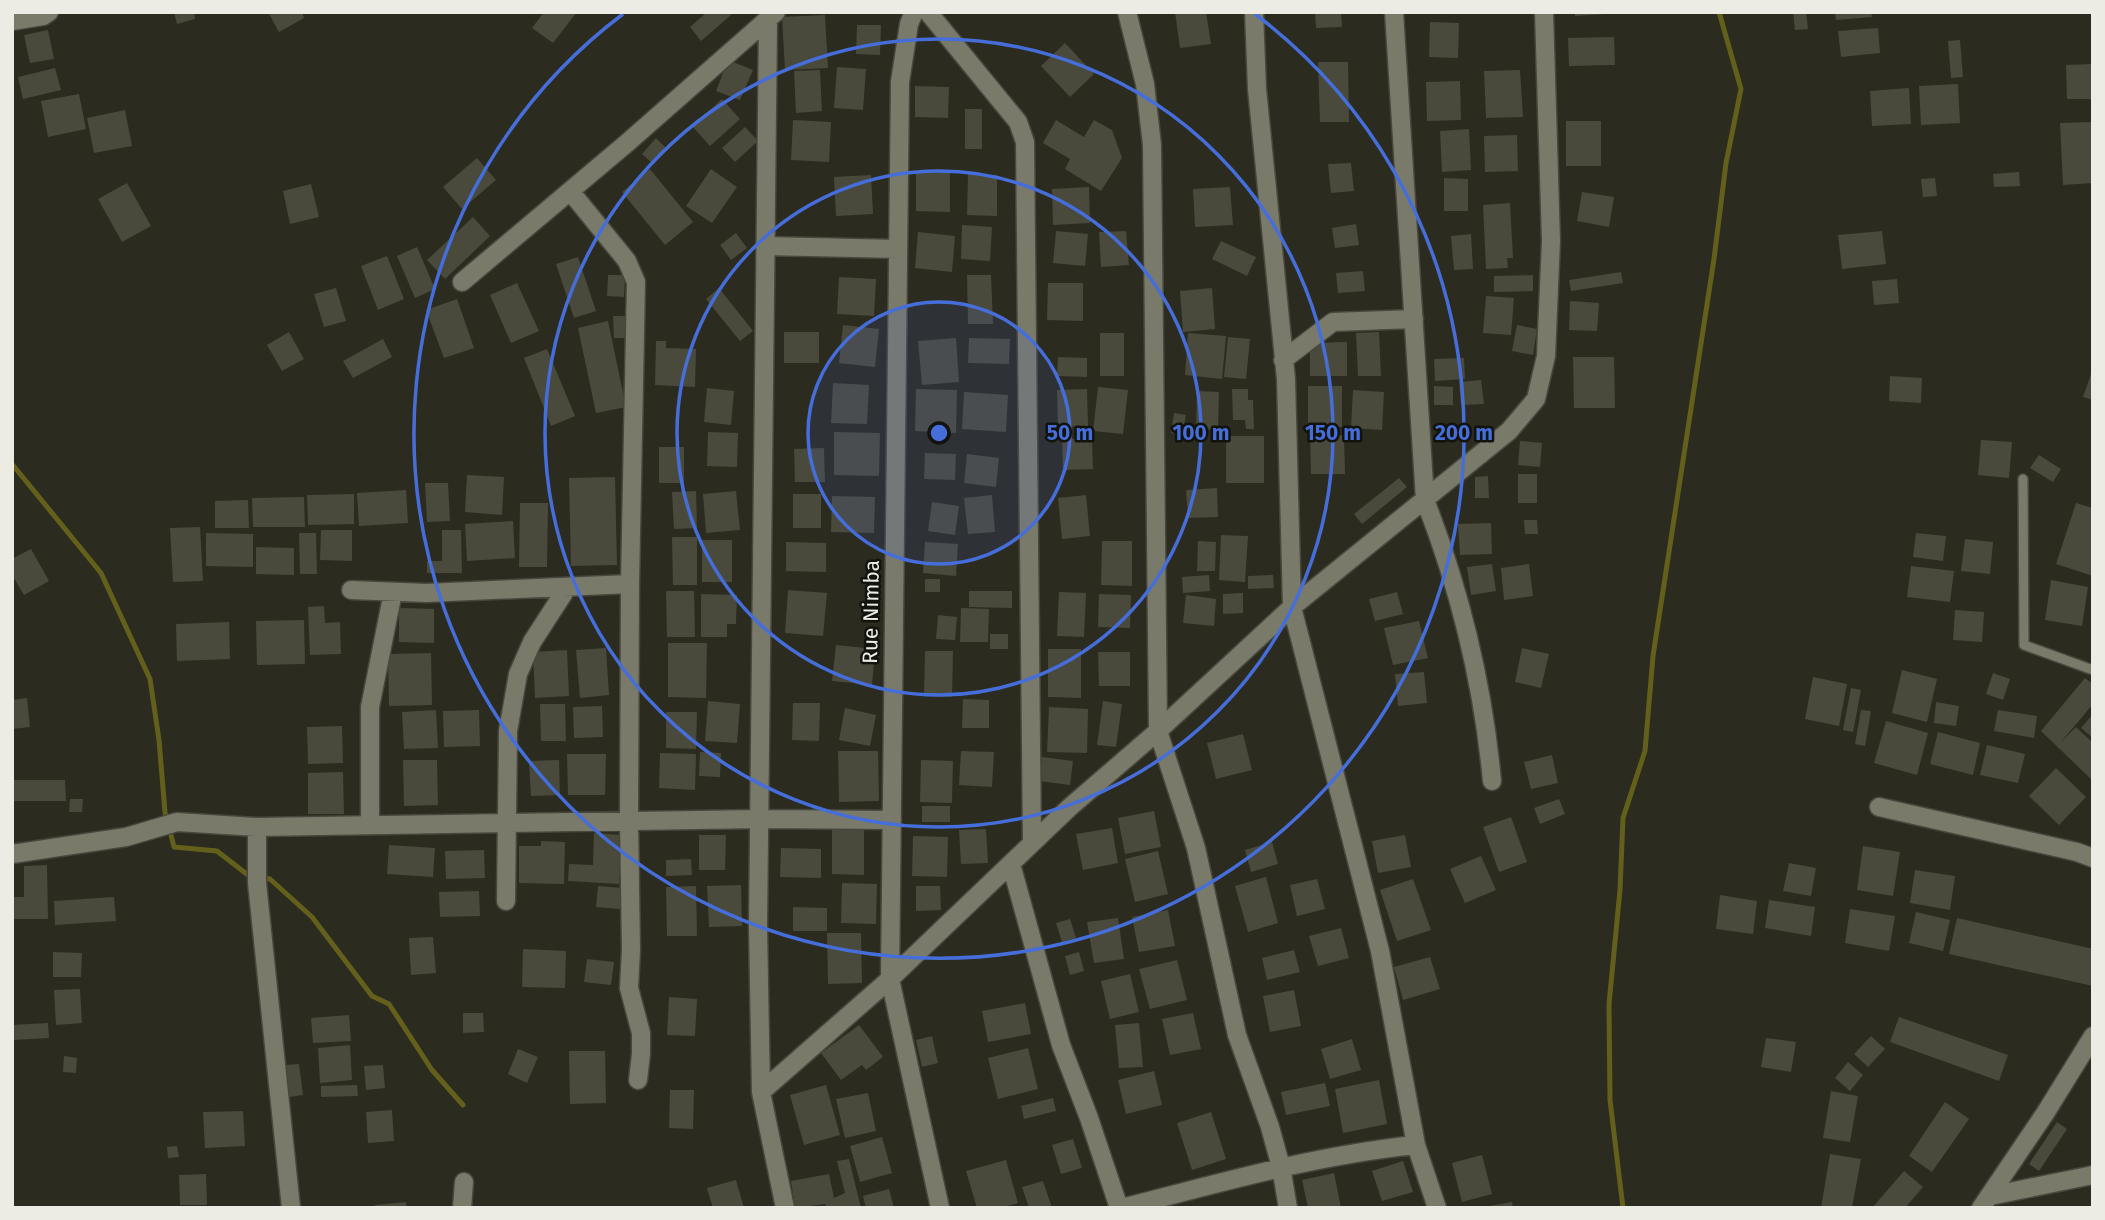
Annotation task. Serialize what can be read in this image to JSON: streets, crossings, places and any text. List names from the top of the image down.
{
  "streets": {
    "street": ["Rue Nimba"]
  },
  "rings": [
    "50 m",
    "100 m",
    "150 m",
    "200 m"
  ]
}
